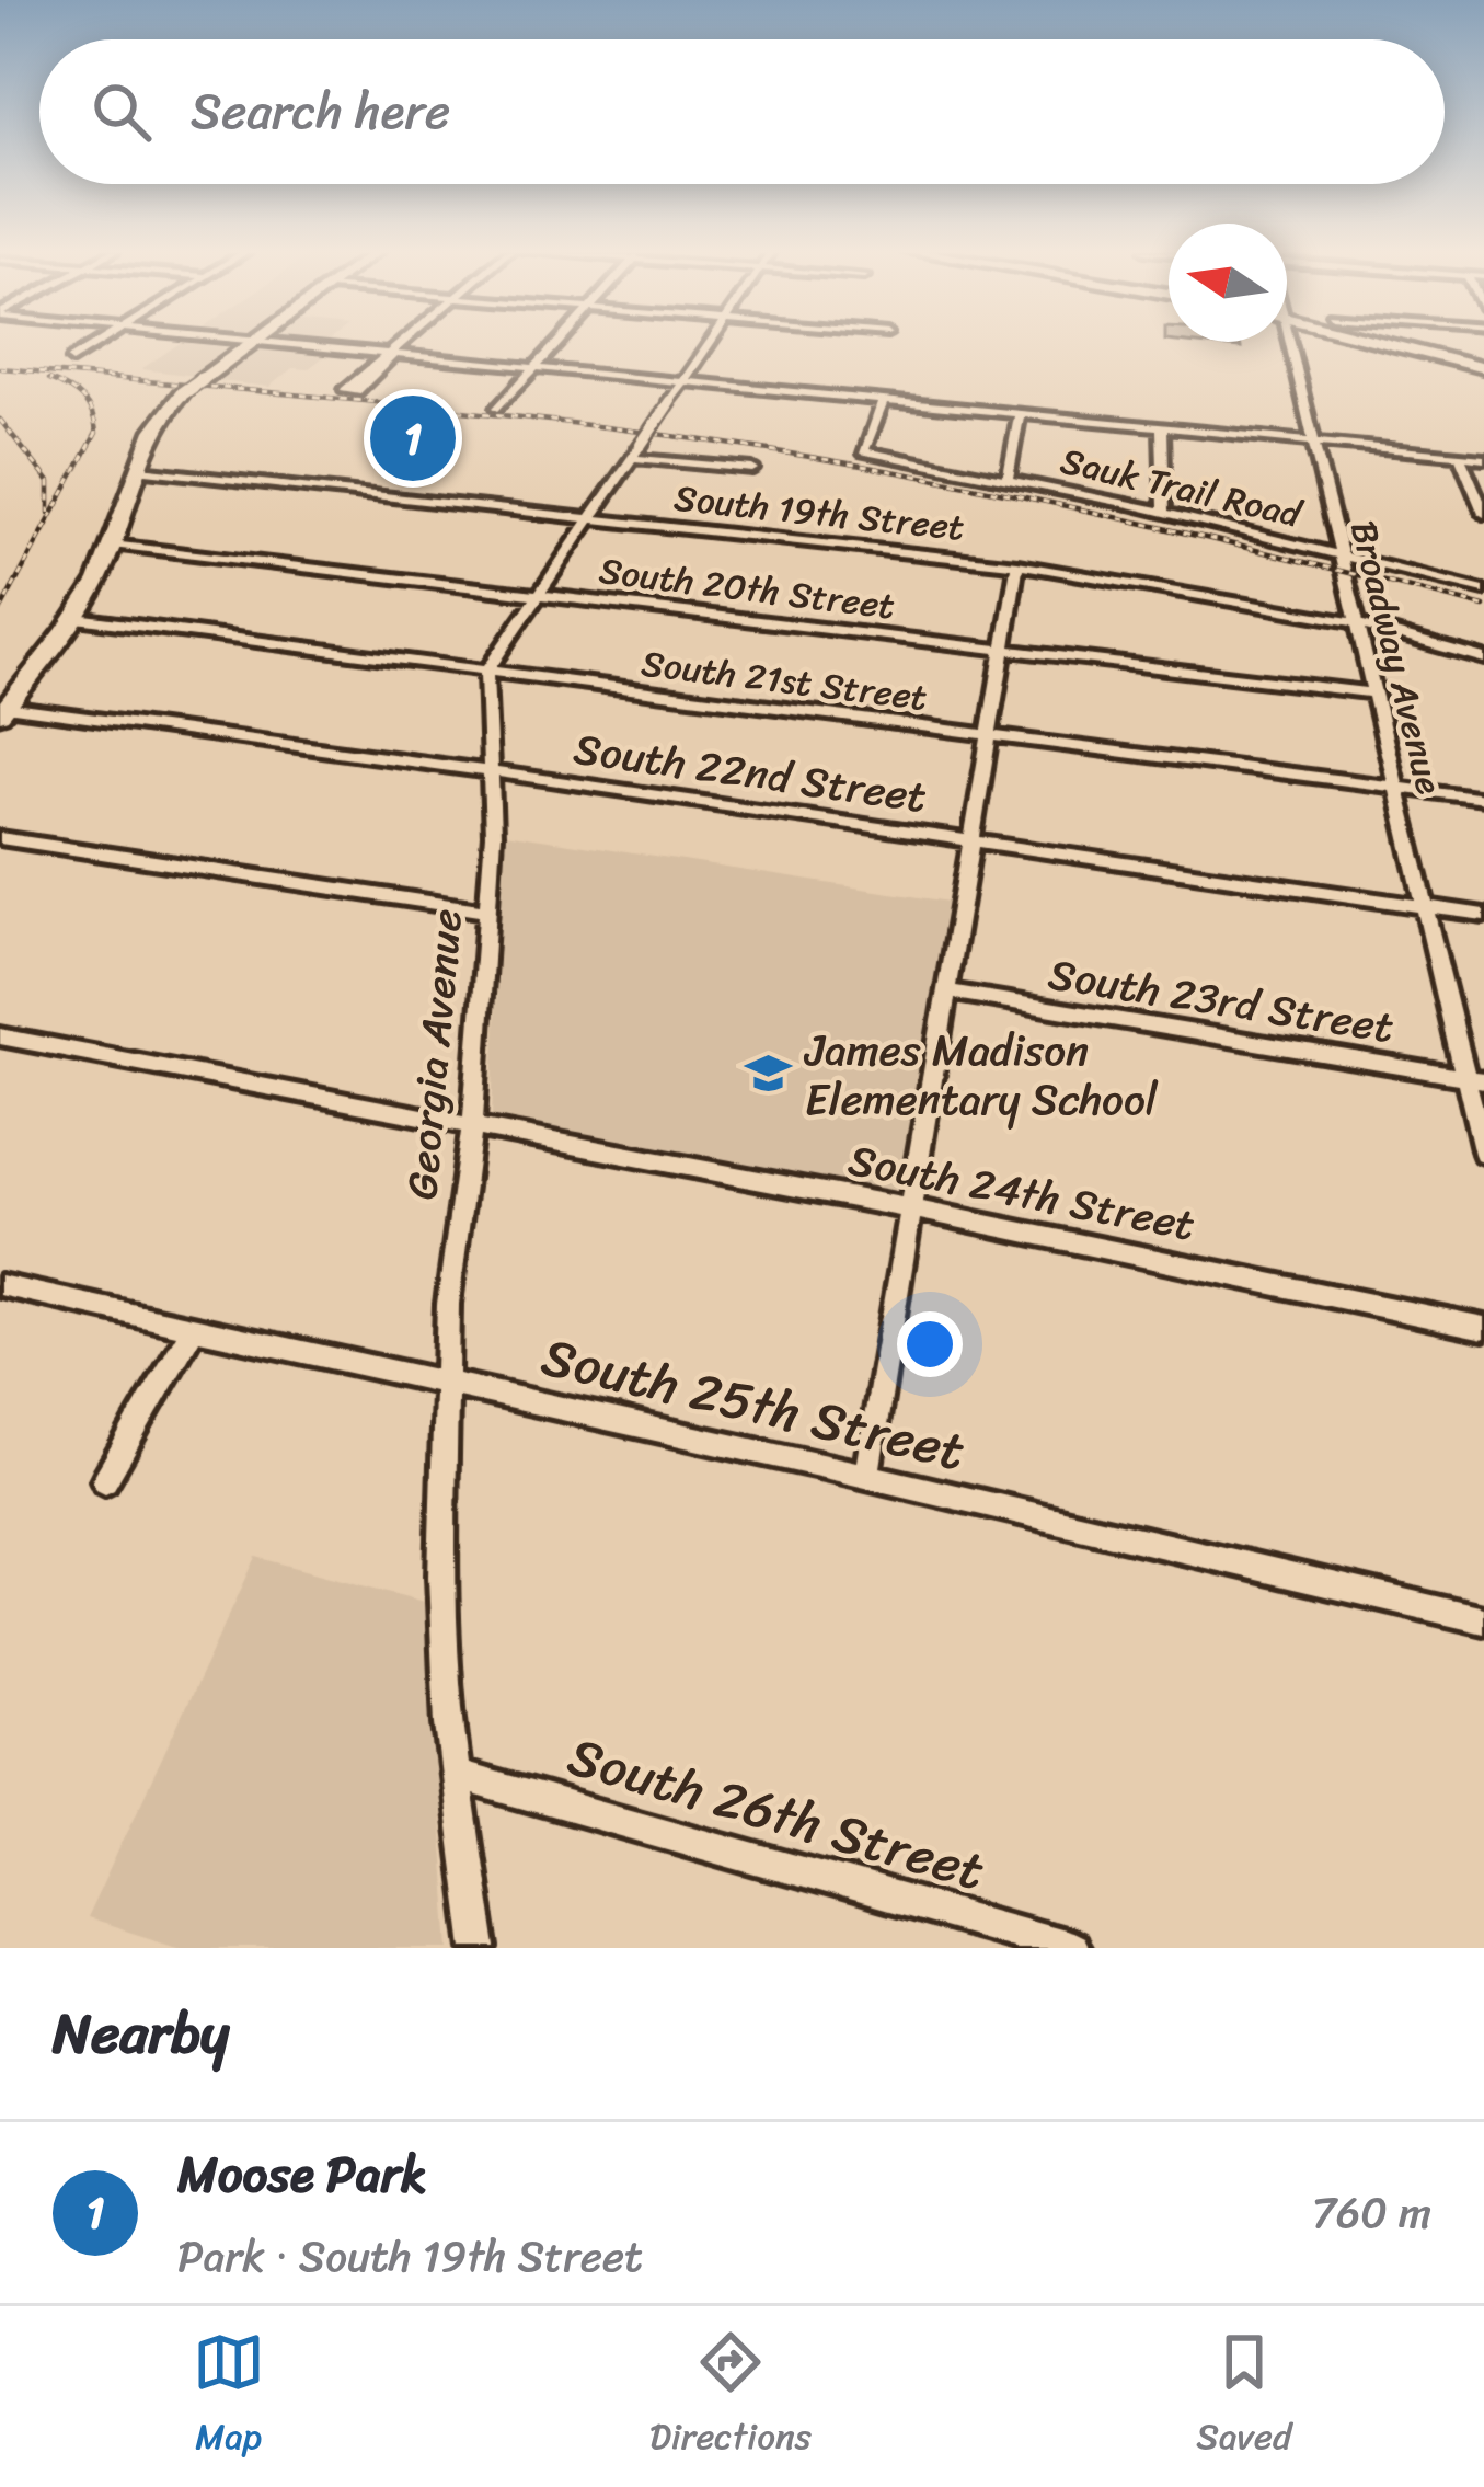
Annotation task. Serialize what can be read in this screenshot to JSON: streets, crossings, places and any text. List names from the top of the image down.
{
  "streets": {
    "street": [
      "Sauk Trail Road",
      "South 19th Street",
      "South 20th Street",
      "Broadway Avenue",
      "South 21st Street",
      "South 22nd Street",
      "South 23rd Street",
      "Georgia Avenue",
      "South 24th Street",
      "South 25th Street",
      "South 26th Street"
    ]
  },
  "crossings": [
    ["Sauk Trail Road", "Broadway Avenue"],
    ["South 19th Street", "Broadway Avenue"],
    ["South 20th Street", "Broadway Avenue"],
    ["Broadway Avenue", "South 21st Street"],
    ["Broadway Avenue", "South 22nd Street"],
    ["Broadway Avenue", "South 23rd Street"],
    ["South 21st Street", "Georgia Avenue"],
    ["South 22nd Street", "Georgia Avenue"],
    ["Georgia Avenue", "South 24th Street"],
    ["Georgia Avenue", "South 25th Street"],
    ["Georgia Avenue", "South 26th Street"]
  ],
  "places": {
    "school or university": ["James Madison Elementary School"]
  },
  "north": "left",
  "page": {
    "search": "Search here",
    "pins": "1",
    "heading": "Nearby",
    "list": [
      {
        "mark": "1",
        "name": "Moose Park",
        "note": "Park · South 19th Street",
        "value": "760 m"
      }
    ],
    "nav": ["Map", "Directions", "Saved"]
  }
}
